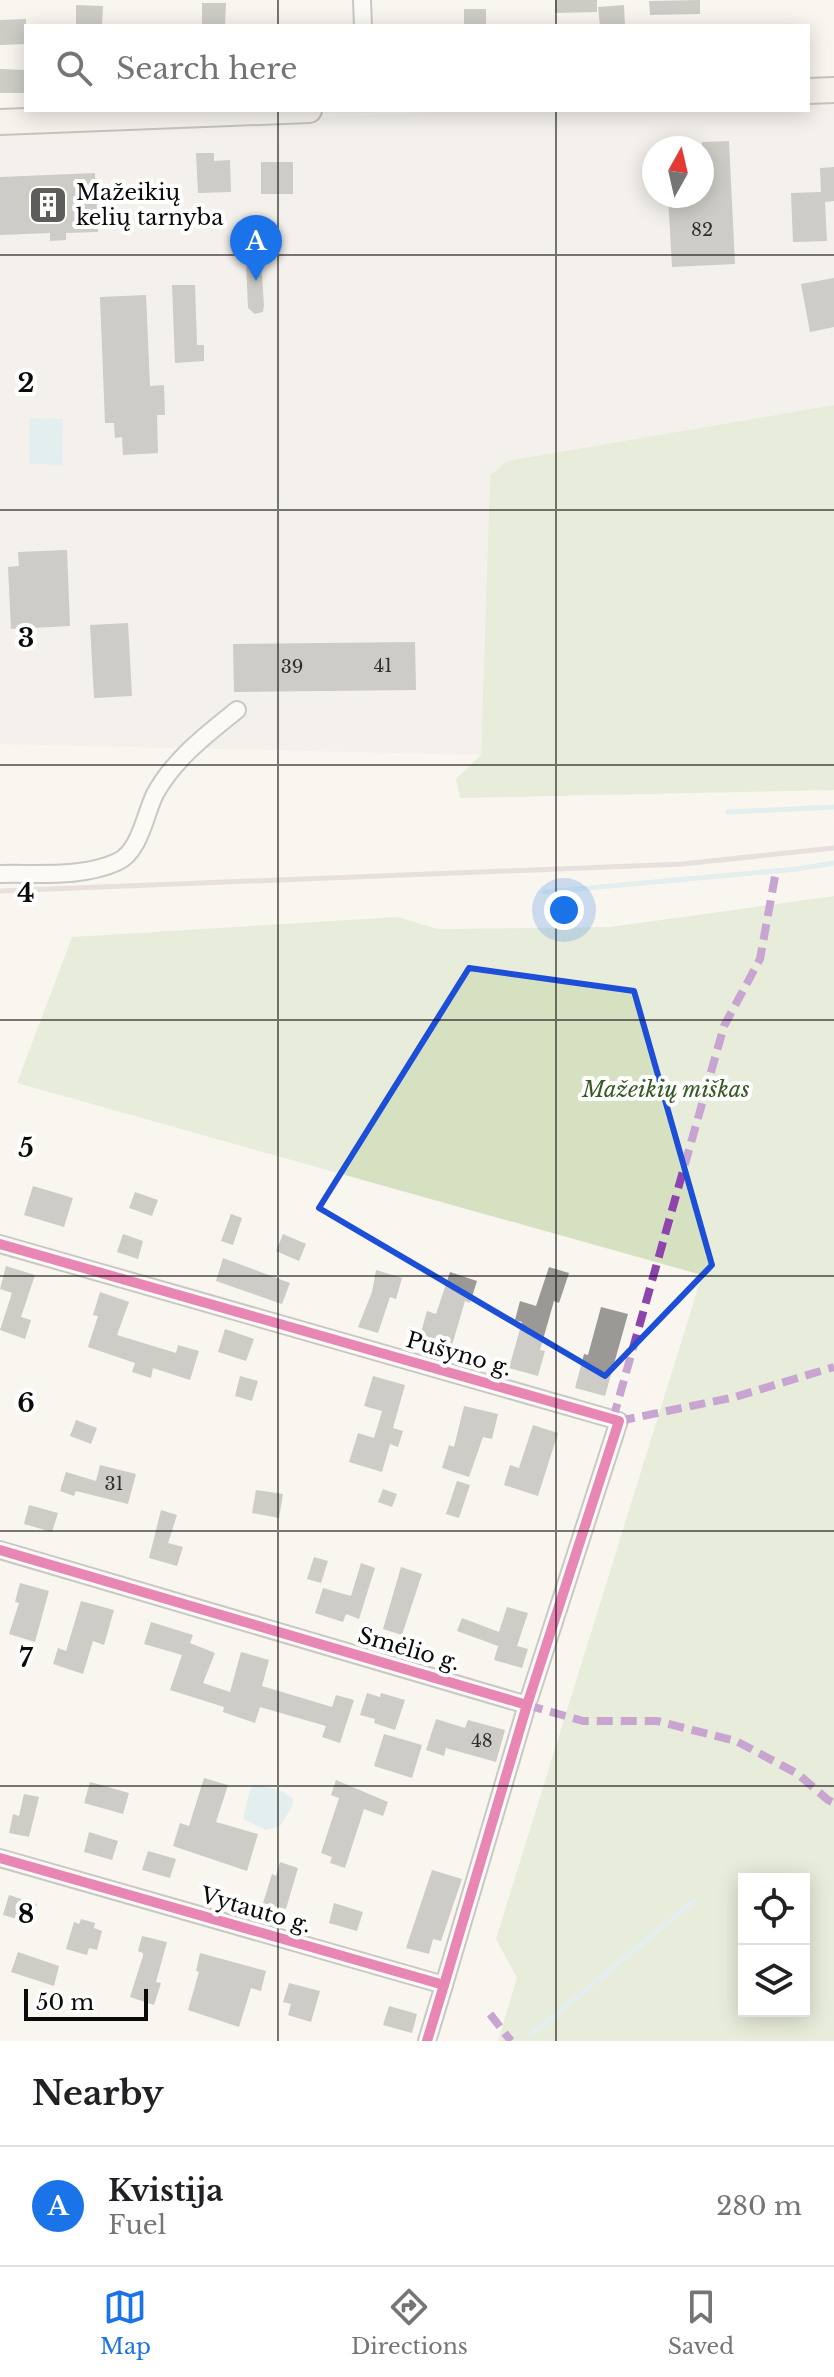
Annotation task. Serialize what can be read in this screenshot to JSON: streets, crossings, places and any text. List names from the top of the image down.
{
  "streets": {
    "street": ["Pušyno g.", "Smėlio g.", "Vytauto g."]
  },
  "crossings": [
    ["Pušyno g.", "Smėlio g."]
  ],
  "parks": ["Mažeikių miškas"],
  "places": {
    "building": ["Mažeikių kelių tarnyba"]
  },
  "house_numbers": [
    "82",
    "41",
    "39",
    "31",
    "48"
  ],
  "scale_bar": "50 m",
  "north": "top",
  "page": {
    "search": "Search here",
    "pins": "A",
    "scale": "50 m",
    "heading": "Nearby",
    "list": [
      {
        "mark": "A",
        "name": "Kvistija",
        "note": "Fuel",
        "value": "280 m"
      }
    ],
    "nav": ["Map", "Directions", "Saved"]
  },
  "grid": {
    "rows": [
      "2",
      "3",
      "4",
      "5",
      "6",
      "7",
      "8"
    ]
  }
}
